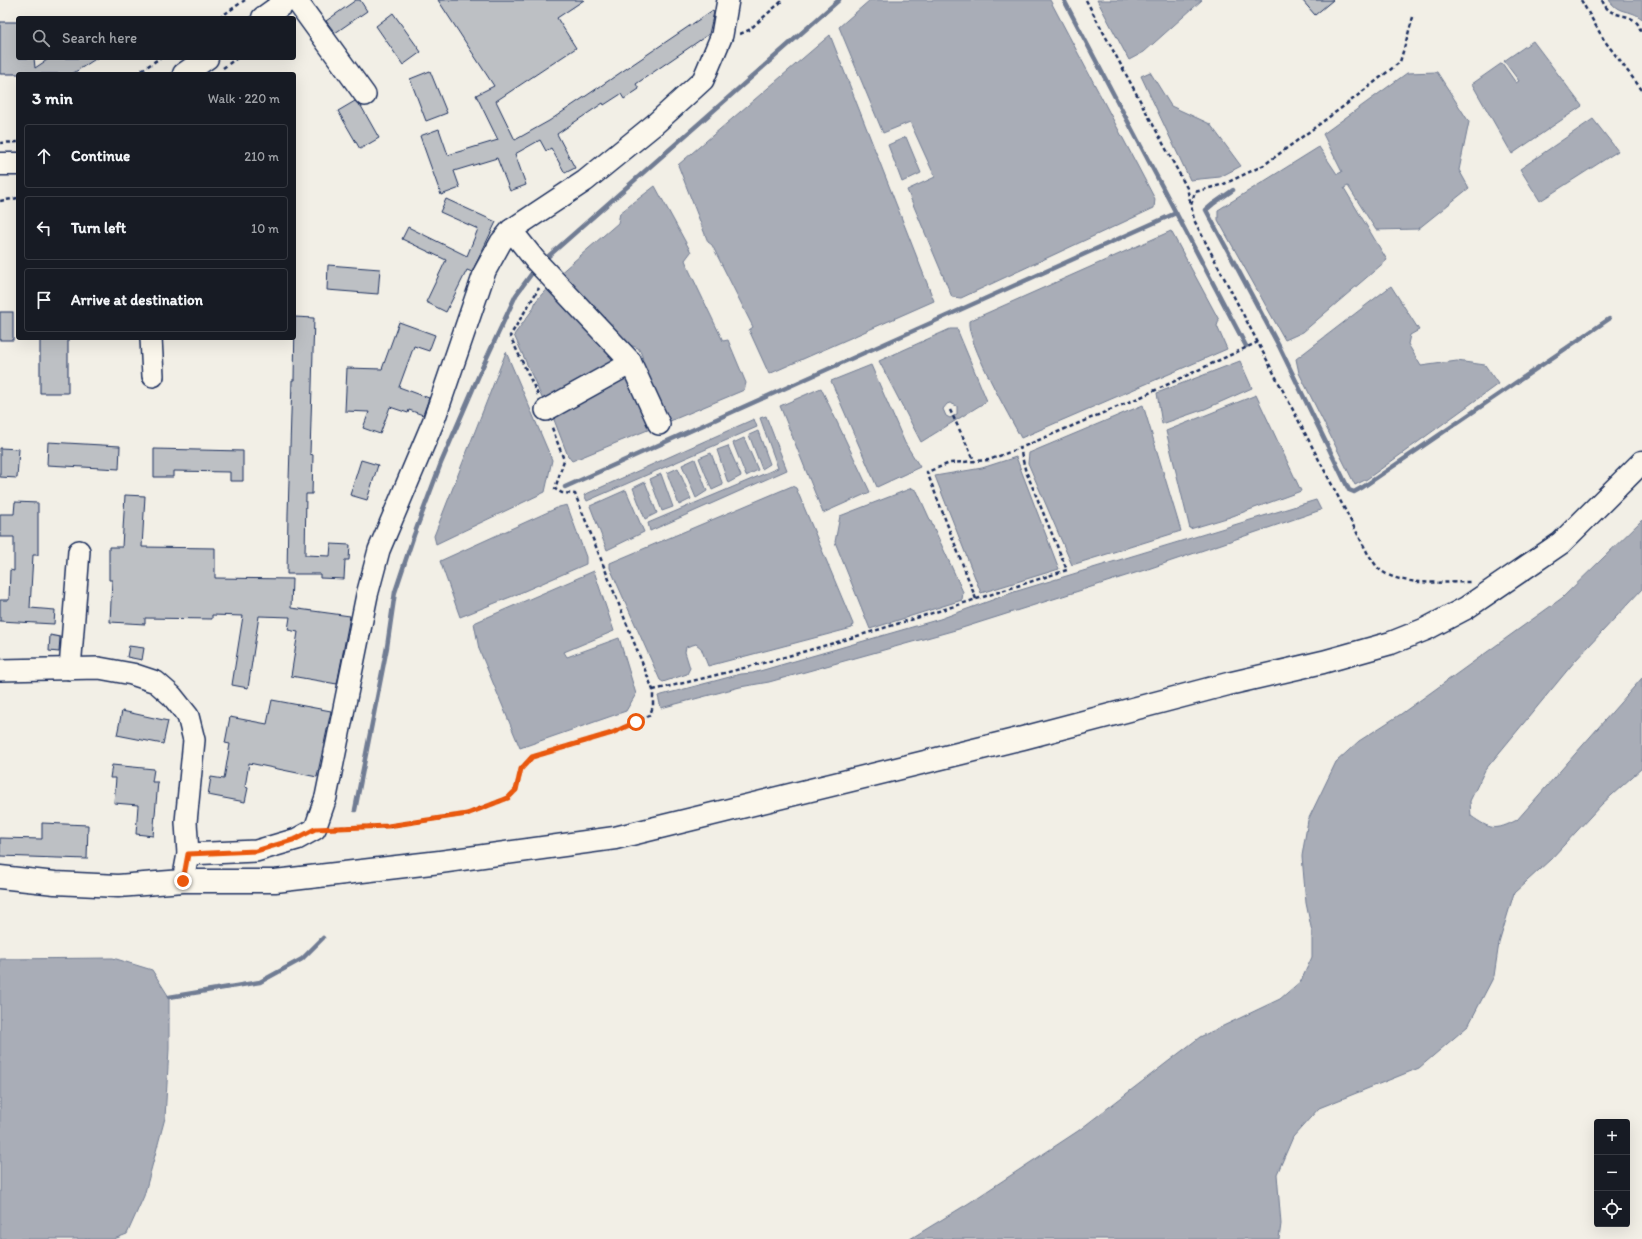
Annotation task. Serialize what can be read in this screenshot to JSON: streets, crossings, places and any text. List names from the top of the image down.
{
  "page": {
    "search": "Search here",
    "heading": ["3 min", "Walk · 220 m"],
    "list": [
      ["Continue", "210 m"],
      ["Turn left", "10 m"],
      "Arrive at destination"
    ],
    "map_buttons": ["+", "−"]
  }
}
